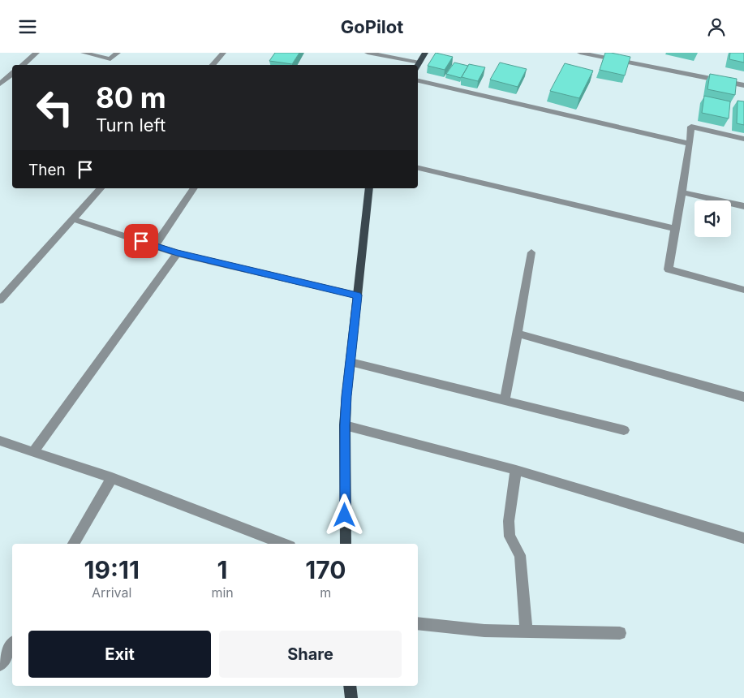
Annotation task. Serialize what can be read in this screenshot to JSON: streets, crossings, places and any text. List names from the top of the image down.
{
  "page": {
    "header": "GoPilot",
    "turn": ["80 m", "Turn left"],
    "then": "Then",
    "eta": [
      "19:11",
      "Arrival",
      "1",
      "min",
      "170",
      "m"
    ],
    "buttons": ["Exit", "Share"]
  }
}
